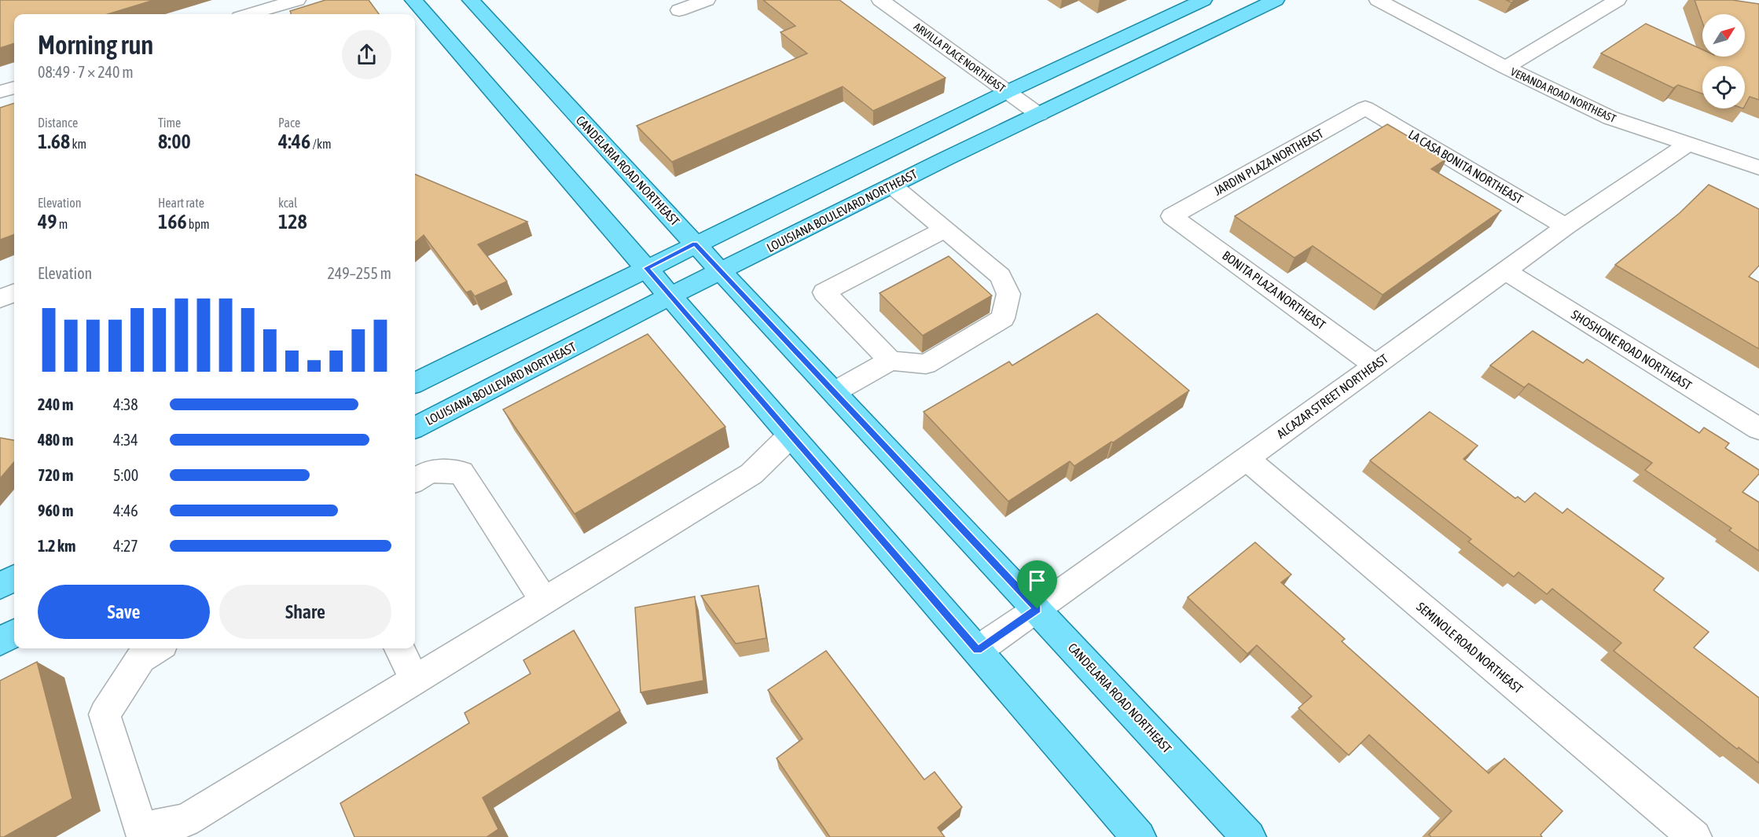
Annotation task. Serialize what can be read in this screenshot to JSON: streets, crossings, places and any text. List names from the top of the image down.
{
  "streets": {
    "main road": ["CANDELARIA ROAD NORTHEAST", "LOUISIANA BOULEVARD NORTHEAST"],
    "street": [
      "ARVILLA PLACE NORTHEAST",
      "VERANDA ROAD NORTHEAST",
      "JARDIN PLAZA NORTHEAST",
      "LA CASA BONITA NORTHEAST",
      "BONITA PLAZA NORTHEAST",
      "SHOSHONE ROAD NORTHEAST",
      "ALCAZAR STREET NORTHEAST",
      "SEMINOLE ROAD NORTHEAST"
    ]
  },
  "crossings": [
    ["ARVILLA PLACE NORTHEAST", "LOUISIANA BOULEVARD NORTHEAST"],
    ["VERANDA ROAD NORTHEAST", "ALCAZAR STREET NORTHEAST"],
    ["JARDIN PLAZA NORTHEAST", "LA CASA BONITA NORTHEAST"],
    ["JARDIN PLAZA NORTHEAST", "BONITA PLAZA NORTHEAST"],
    ["LA CASA BONITA NORTHEAST", "ALCAZAR STREET NORTHEAST"],
    ["CANDELARIA ROAD NORTHEAST", "LOUISIANA BOULEVARD NORTHEAST"],
    ["CANDELARIA ROAD NORTHEAST", "ALCAZAR STREET NORTHEAST"],
    ["BONITA PLAZA NORTHEAST", "ALCAZAR STREET NORTHEAST"],
    ["SHOSHONE ROAD NORTHEAST", "ALCAZAR STREET NORTHEAST"],
    ["ALCAZAR STREET NORTHEAST", "SEMINOLE ROAD NORTHEAST"]
  ],
  "north": "top right",
  "page": {
    "heading": ["Morning run", "08:49 · 7 × 240 m"],
    "stats": [
      ["Distance", "1.68 km"],
      ["Time", "8:00"],
      ["Pace", "4:46 /km"],
      ["Elevation", "49 m"],
      ["Heart rate", "166 bpm"],
      ["kcal", "128"]
    ],
    "chart": ["Elevation", "249–255 m"],
    "list": [
      {
        "name": "240 m",
        "note": "4:38"
      },
      {
        "name": "480 m",
        "note": "4:34"
      },
      {
        "name": "720 m",
        "note": "5:00"
      },
      {
        "name": "960 m",
        "note": "4:46"
      },
      {
        "name": "1.2 km",
        "note": "4:27"
      }
    ],
    "buttons": ["Save", "Share"]
  }
}
